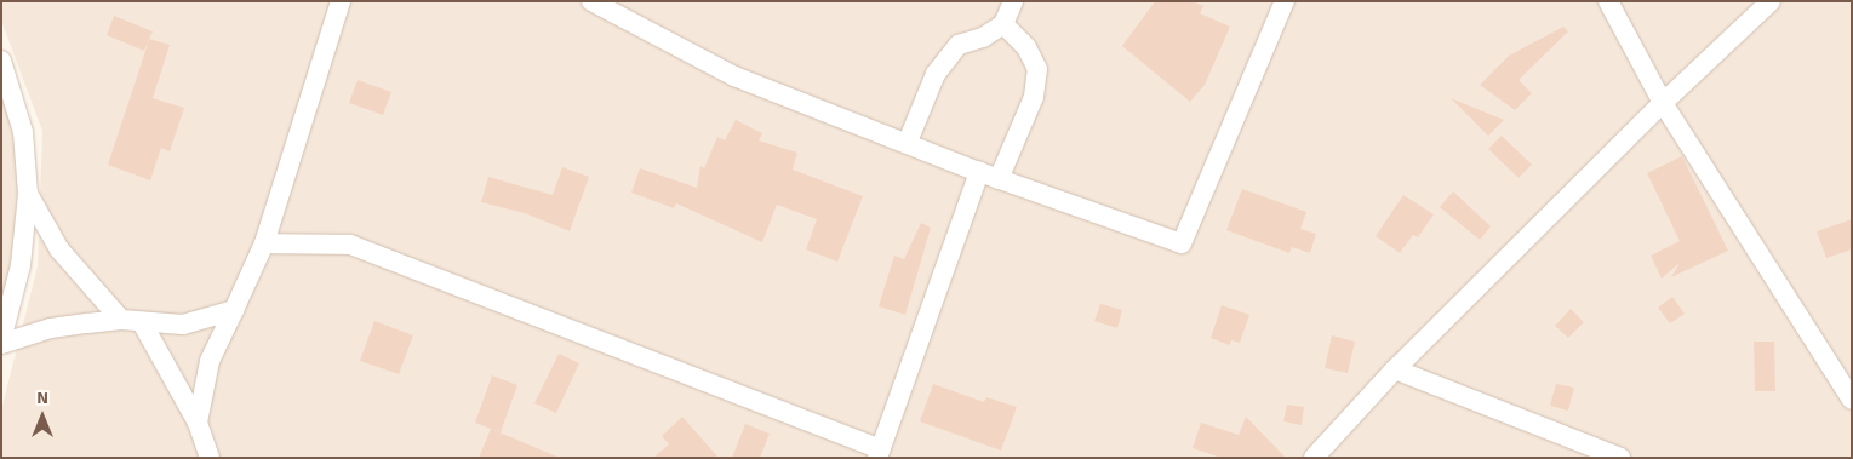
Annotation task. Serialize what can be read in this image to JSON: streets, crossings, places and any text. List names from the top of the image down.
{
  "north": "top"
}
